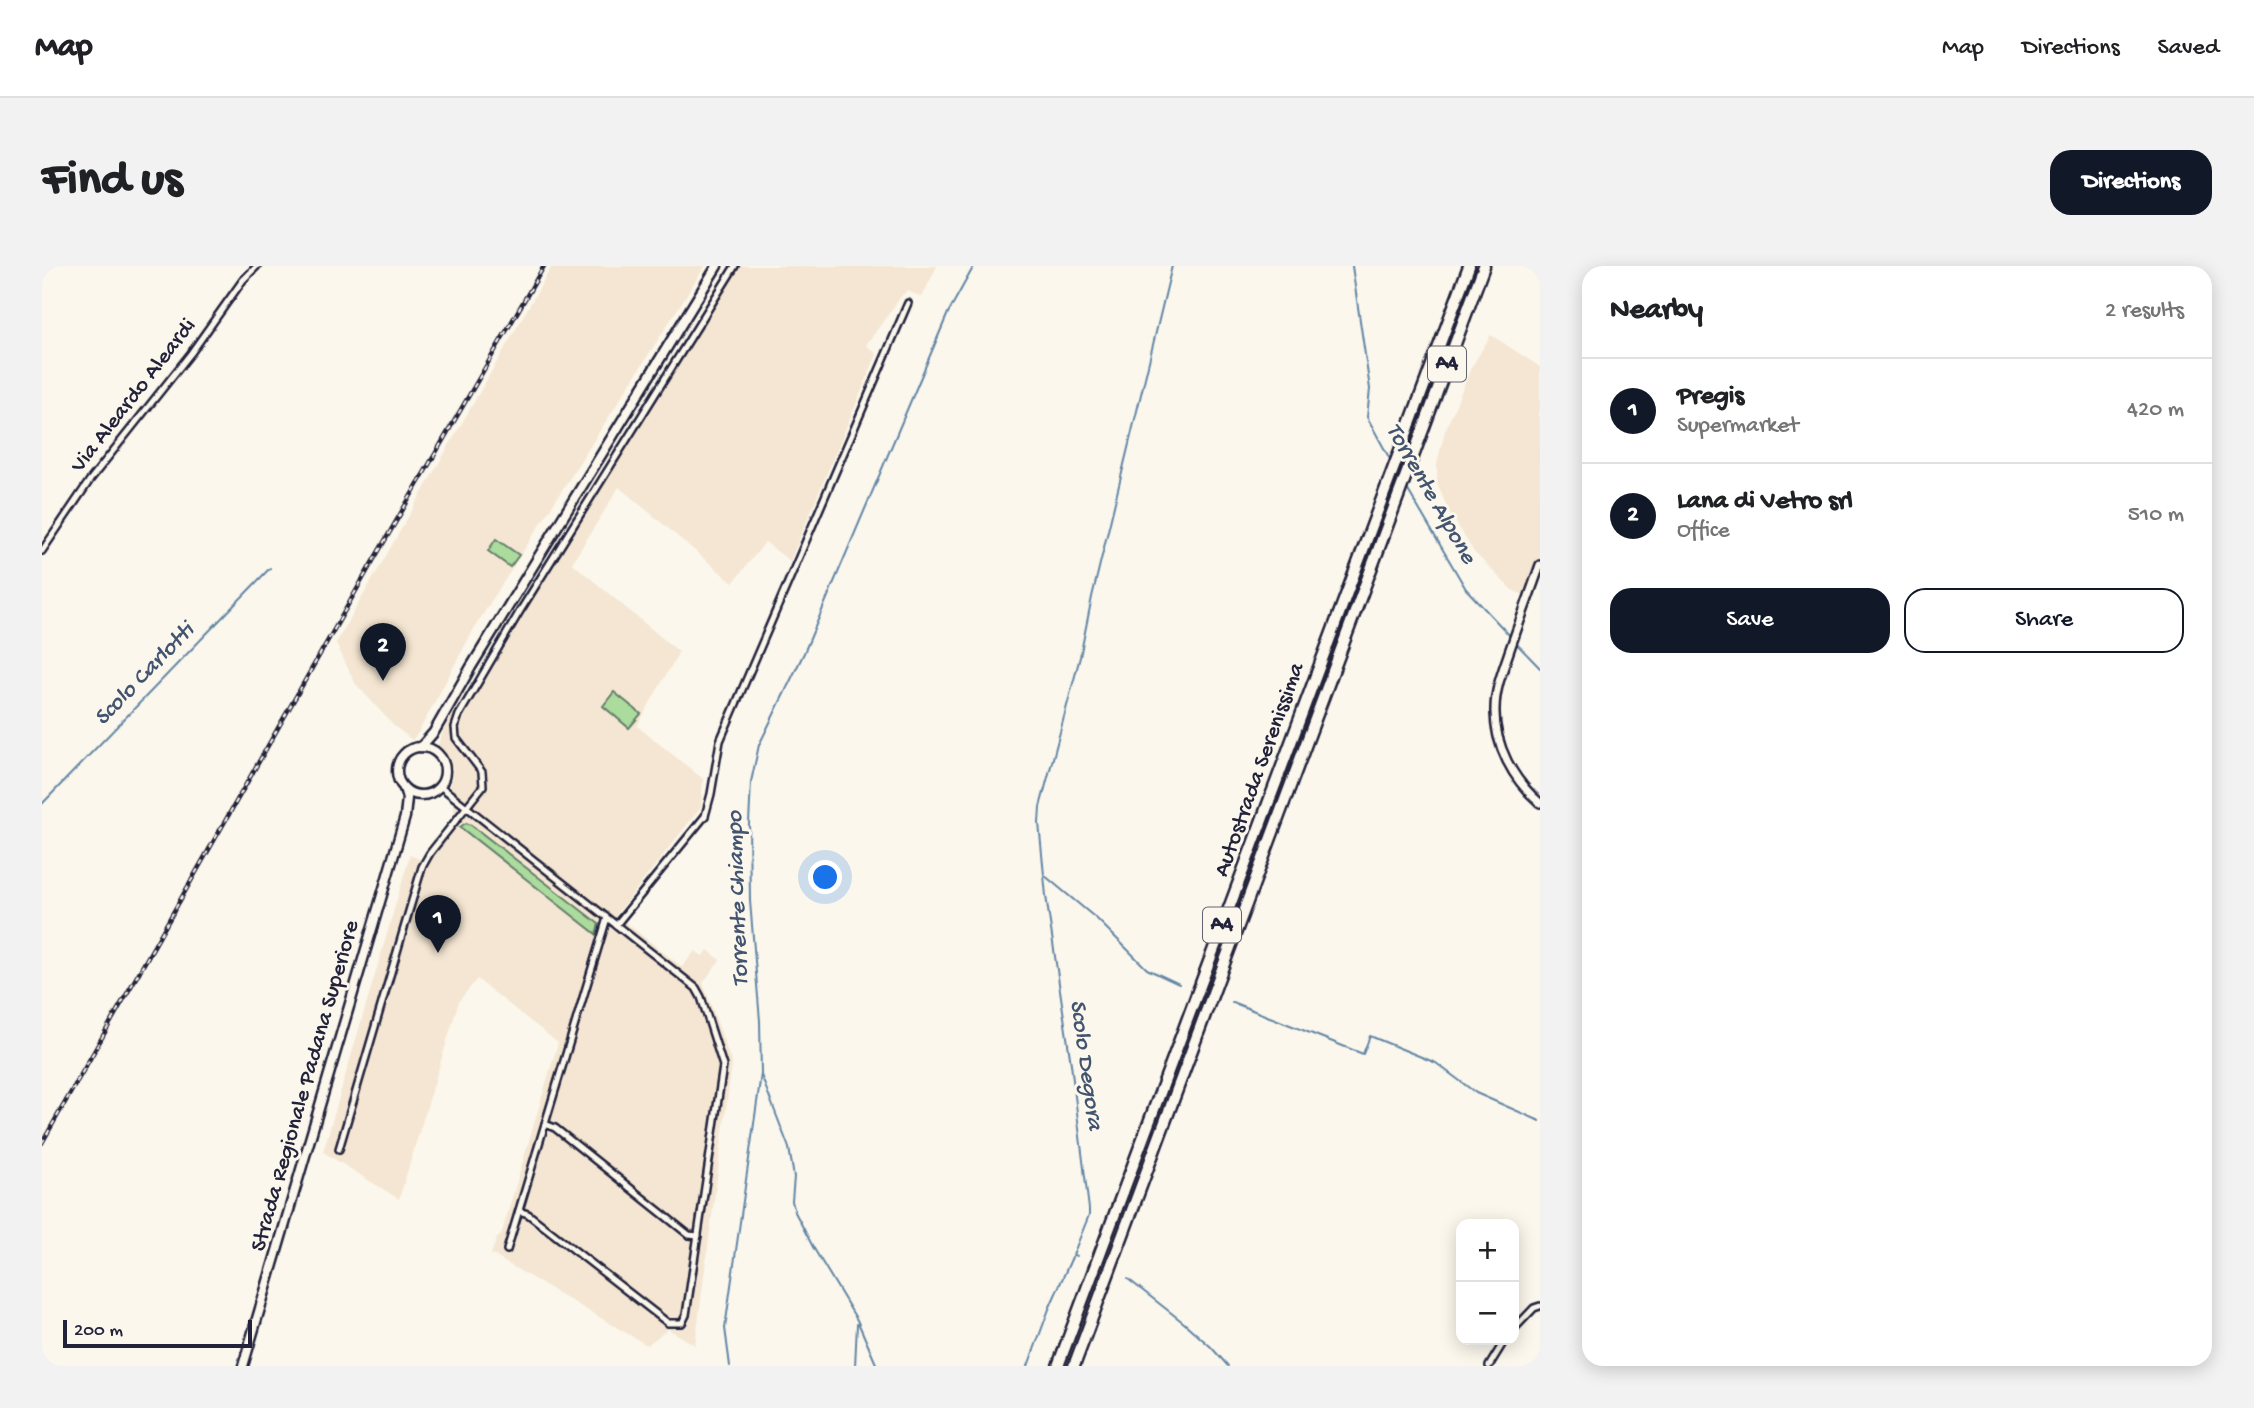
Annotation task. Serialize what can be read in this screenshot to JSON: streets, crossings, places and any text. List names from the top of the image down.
{
  "streets": {
    "highway": ["A4", "Autostrada Serenissima"],
    "main road": ["Strada Regionale Padana Superiore"],
    "street": ["Via Aleardo Aleardi"]
  },
  "water": [
    "Torrente Alpone",
    "Scolo Carlotti",
    "Torrente Chiampo",
    "Scolo Degora"
  ],
  "scale_bar": "200 m",
  "page": {
    "header": "Map",
    "nav": ["Map", "Directions", "Saved"],
    "buttons": [
      "Directions",
      ["Save", "Share"]
    ],
    "title": "Find us",
    "heading": ["Nearby", "2 results"],
    "list": [
      {
        "mark": "1",
        "name": "Pregis",
        "note": "Supermarket",
        "value": "420 m"
      },
      {
        "mark": "2",
        "name": "Lana di Vetro srl",
        "note": "Office",
        "value": "510 m"
      }
    ],
    "pins": ["2", "1"],
    "map_buttons": ["+", "−"],
    "scale": "200 m"
  }
}
